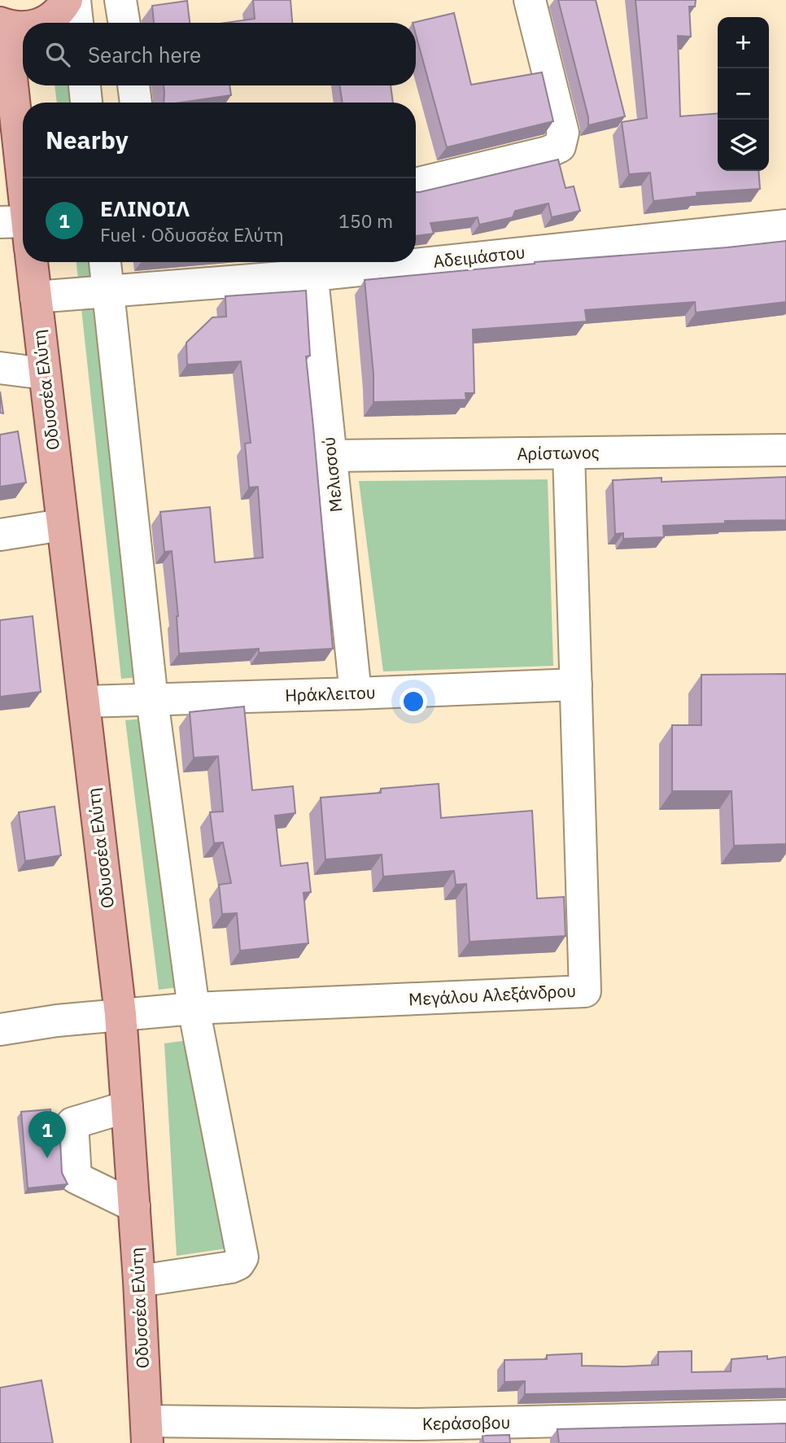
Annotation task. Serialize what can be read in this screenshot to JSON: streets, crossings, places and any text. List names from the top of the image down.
{
  "streets": {
    "main road": ["Οδυσσέα Ελύτη"],
    "street": [
      "Αδειμάστου",
      "Αρίστωνος",
      "Μελισσού",
      "Ηράκλειτου",
      "Μεγάλου Αλεξάνδρου",
      "Κεράσοβου"
    ]
  },
  "crossings": [
    ["Αδειμάστου", "Οδυσσέα Ελύτη"],
    ["Αδειμάστου", "Μελισσού"],
    ["Οδυσσέα Ελύτη", "Ηράκλειτου"],
    ["Οδυσσέα Ελύτη", "Μεγάλου Αλεξάνδρου"],
    ["Οδυσσέα Ελύτη", "Κεράσοβου"],
    ["Αρίστωνος", "Μελισσού"],
    ["Αρίστωνος", "Μεγάλου Αλεξάνδρου"],
    ["Μελισσού", "Ηράκλειτου"],
    ["Ηράκλειτου", "Μεγάλου Αλεξάνδρου"]
  ],
  "page": {
    "map_buttons": ["+", "−"],
    "search": "Search here",
    "heading": "Nearby",
    "list": [
      {
        "mark": "1",
        "name": "ΕΛΙΝΟΙΛ",
        "note": "Fuel · Οδυσσέα Ελύτη",
        "value": "150 m"
      }
    ],
    "pins": "1"
  }
}
